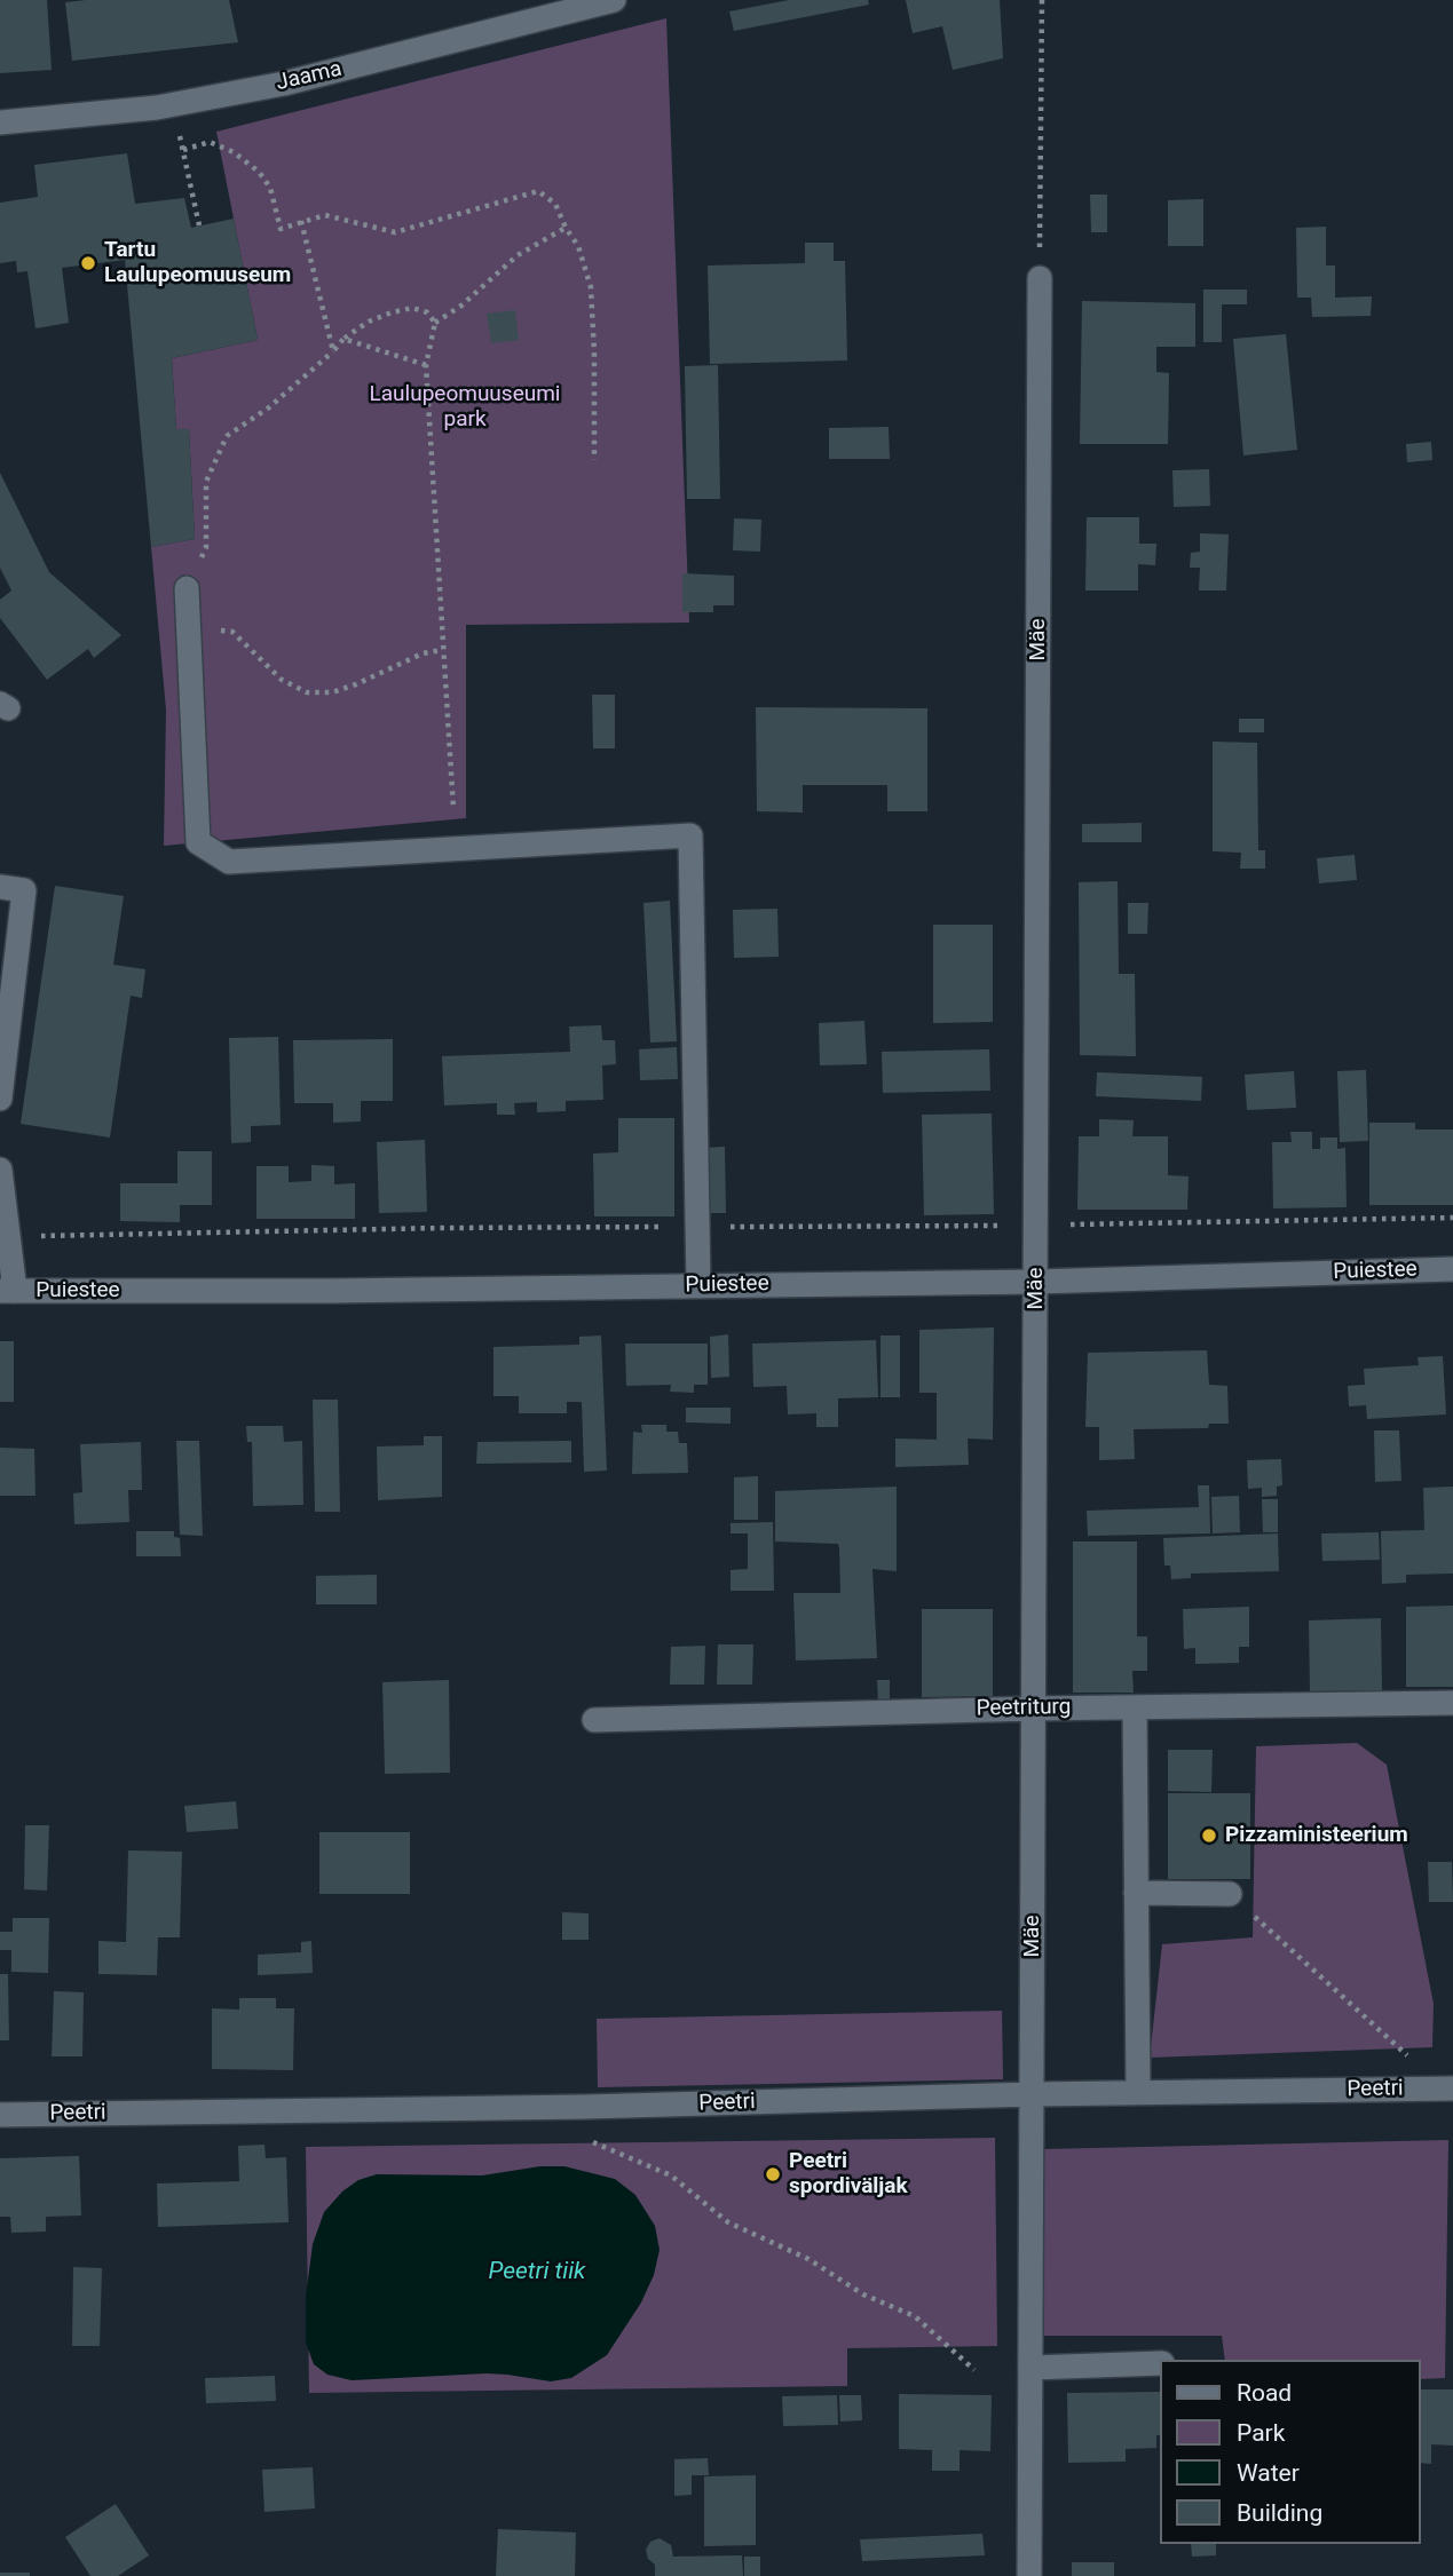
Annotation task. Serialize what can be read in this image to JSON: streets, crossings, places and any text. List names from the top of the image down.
{
  "streets": {
    "street": [
      "Jaama",
      "Mäe",
      "Puiestee",
      "Peetriturg",
      "Peetri"
    ]
  },
  "crossings": [
    ["Mäe", "Puiestee"],
    ["Mäe", "Peetriturg"],
    ["Mäe", "Peetri"]
  ],
  "water": ["Peetri tiik"],
  "parks": ["Laulupeomuuseumi park"],
  "places": ["Tartu Laulupeomuuseum", "Pizzaministeerium", "Peetri spordiväljak"],
  "legend": [
    "Road",
    "Park",
    "Water",
    "Building"
  ]
}
